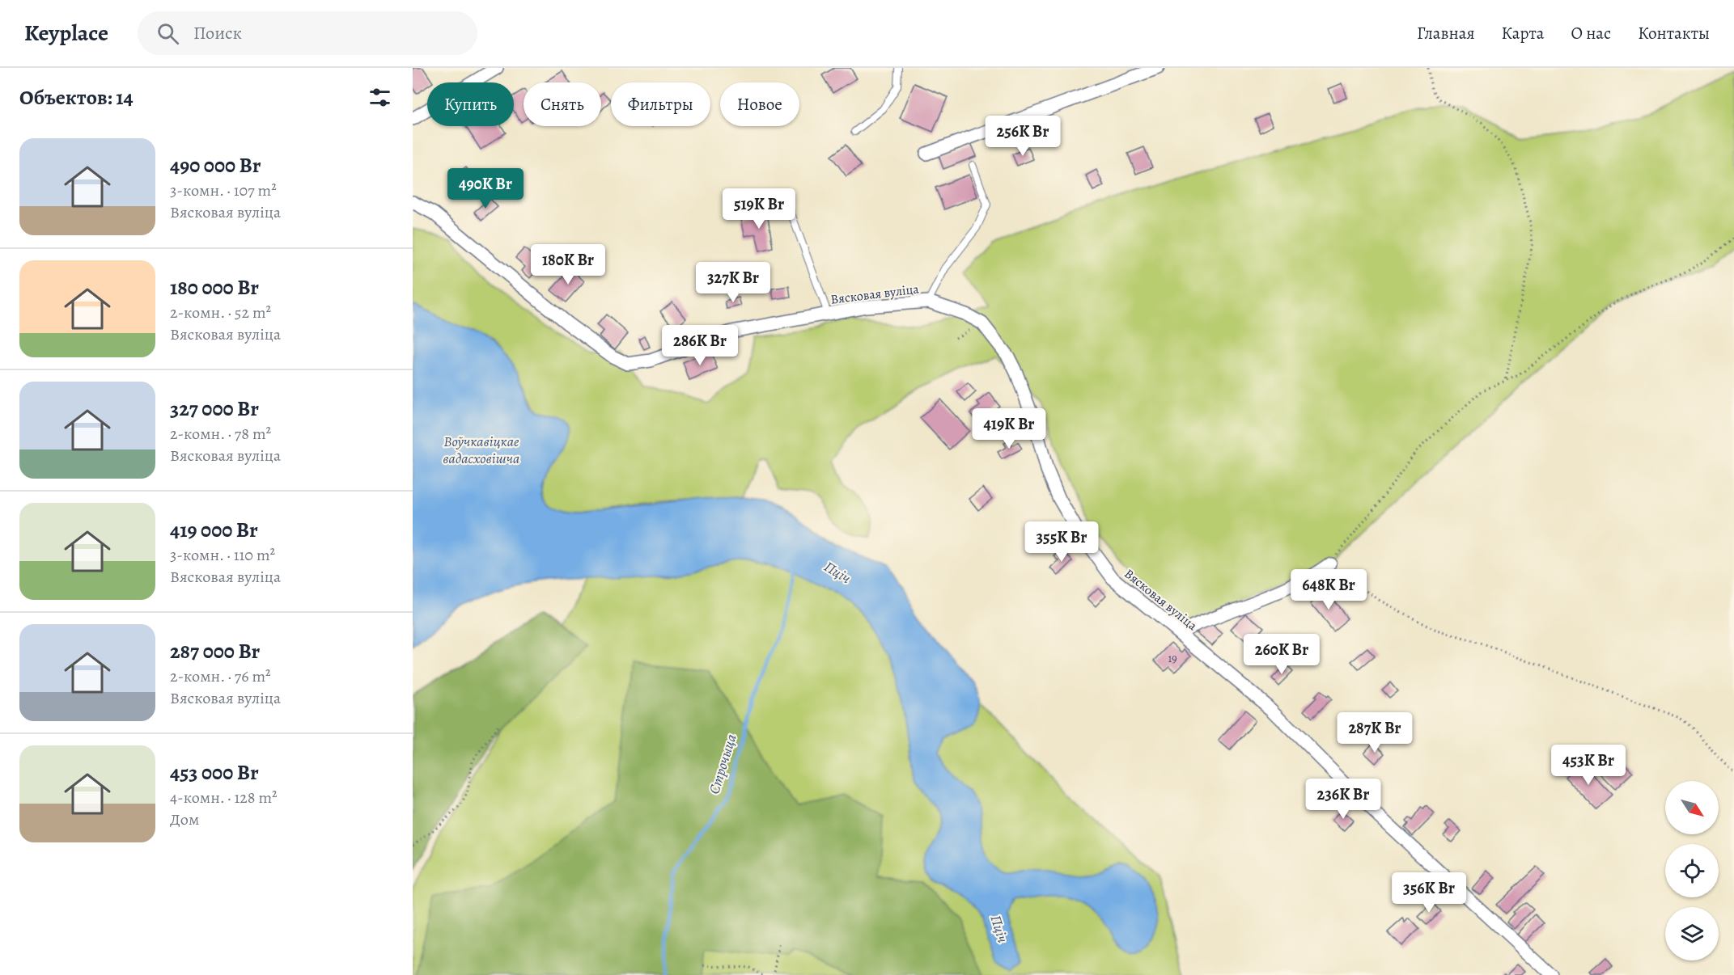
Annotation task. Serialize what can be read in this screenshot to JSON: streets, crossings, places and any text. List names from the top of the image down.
{
  "streets": {
    "street": ["Вясковая вуліца"]
  },
  "water": ["Воўчкавіцкае вадасховішча", "Пціч", "Строчыца"],
  "house_numbers": ["19"],
  "north": "bottom right",
  "page": {
    "header": "Keyplace",
    "search": "Поиск",
    "nav": [
      "Главная",
      "Карта",
      "О нас",
      "Контакты"
    ],
    "heading": "Объектов: 14",
    "chip": [
      "Купить",
      "Снять",
      "Фильтры",
      "Новое"
    ],
    "price": [
      "256K Br",
      "490K Br",
      "519K Br",
      "180K Br",
      "327K Br",
      "286K Br",
      "419K Br",
      "355K Br",
      "648K Br",
      "260K Br",
      "287K Br",
      "453K Br",
      "236K Br",
      "356K Br"
    ],
    "list": [
      {
        "name": "490 000 Br",
        "note": "3-комн. · 107 m² · Вясковая вуліца"
      },
      {
        "name": "180 000 Br",
        "note": "2-комн. · 52 m² · Вясковая вуліца"
      },
      {
        "name": "327 000 Br",
        "note": "2-комн. · 78 m² · Вясковая вуліца"
      },
      {
        "name": "419 000 Br",
        "note": "3-комн. · 110 m² · Вясковая вуліца"
      },
      {
        "name": "287 000 Br",
        "note": "2-комн. · 76 m² · Вясковая вуліца"
      },
      {
        "name": "453 000 Br",
        "note": "4-комн. · 128 m² · Дом"
      }
    ]
  }
}
